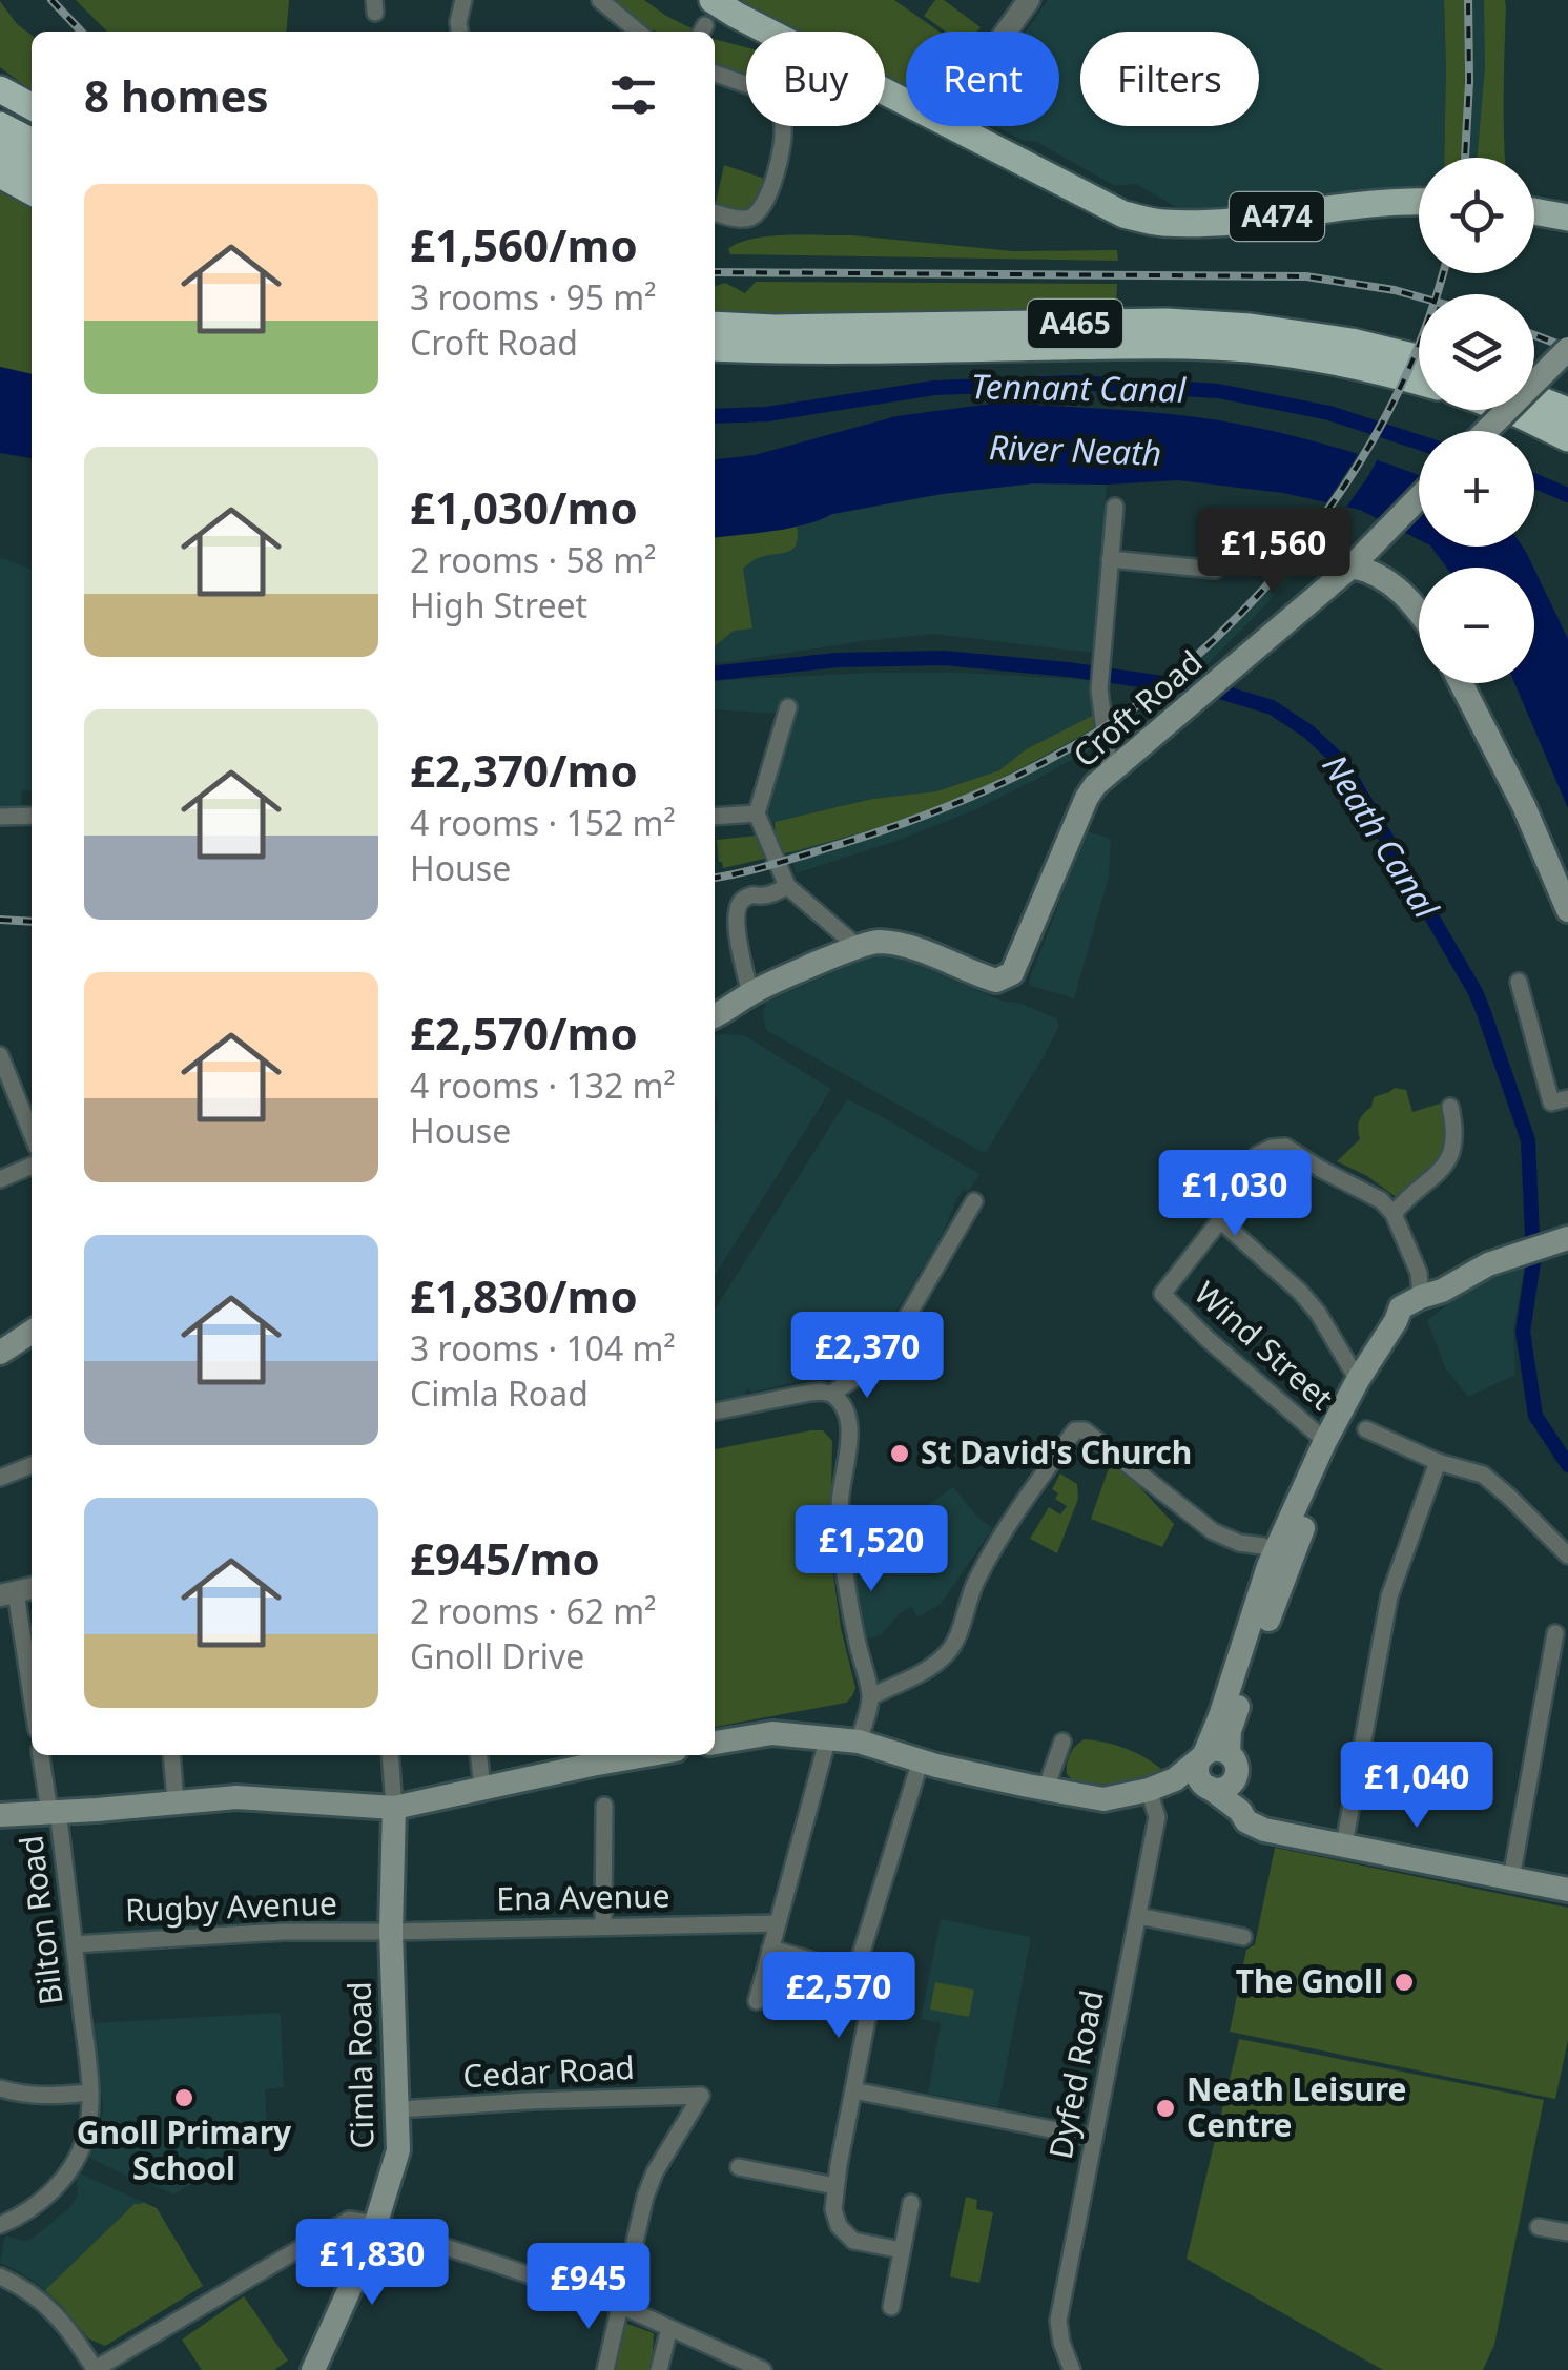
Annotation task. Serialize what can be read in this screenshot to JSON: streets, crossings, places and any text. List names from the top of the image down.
{
  "streets": {
    "highway": ["A465"],
    "main road": ["A474", "Croft Road", "Cimla Road"],
    "street": [
      "Wind Street",
      "Ena Avenue",
      "Rugby Avenue",
      "Bilton Road",
      "Cedar Road",
      "Dyfed Road"
    ]
  },
  "crossings": [
    ["Ena Avenue", "Rugby Avenue"],
    ["Ena Avenue", "Cimla Road"],
    ["Rugby Avenue", "Bilton Road"],
    ["Rugby Avenue", "Cimla Road"],
    ["Cimla Road", "Cedar Road"]
  ],
  "water": ["Tennant Canal", "River Neath", "Neath Canal"],
  "places": [
    "St David's Church",
    "The Gnoll",
    "Gnoll Primary School",
    "Neath Leisure Centre"
  ],
  "page": {
    "chip": ["Buy", "Rent", "Filters"],
    "heading": "8 homes",
    "map_buttons": ["+", "−"],
    "list": [
      {
        "name": "£1,560/mo",
        "note": "3 rooms · 95 m² · Croft Road"
      },
      {
        "name": "£1,030/mo",
        "note": "2 rooms · 58 m² · High Street"
      },
      {
        "name": "£2,370/mo",
        "note": "4 rooms · 152 m² · House"
      },
      {
        "name": "£2,570/mo",
        "note": "4 rooms · 132 m² · House"
      },
      {
        "name": "£1,830/mo",
        "note": "3 rooms · 104 m² · Cimla Road"
      },
      {
        "name": "£945/mo",
        "note": "2 rooms · 62 m² · Gnoll Drive"
      }
    ],
    "price": [
      "£1,560",
      "£1,030",
      "£2,370",
      "£1,520",
      "£1,040",
      "£2,570",
      "£1,830",
      "£945"
    ]
  }
}
